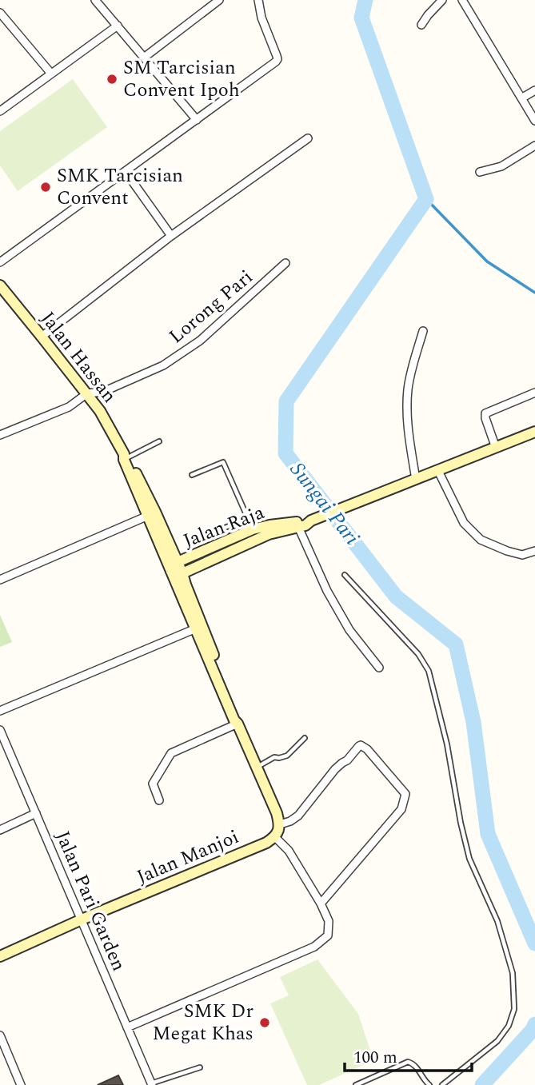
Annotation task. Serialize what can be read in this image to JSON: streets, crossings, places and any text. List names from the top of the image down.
{
  "streets": {
    "street": [
      "Lorong Pari",
      "Jalan Hassan",
      "Jalan Raja",
      "Jalan Manjoi",
      "Jalan Pari Garden"
    ]
  },
  "crossings": [
    ["Lorong Pari", "Jalan Hassan"],
    ["Jalan Hassan", "Jalan Raja"],
    ["Jalan Manjoi", "Jalan Pari Garden"]
  ],
  "water": ["Sungai Pari"],
  "places": ["SM Tarcisian Convent Ipoh", "SMK Tarcisian Convent", "SMK Dr Megat Khas"],
  "scale_bar": "100 m"
}
